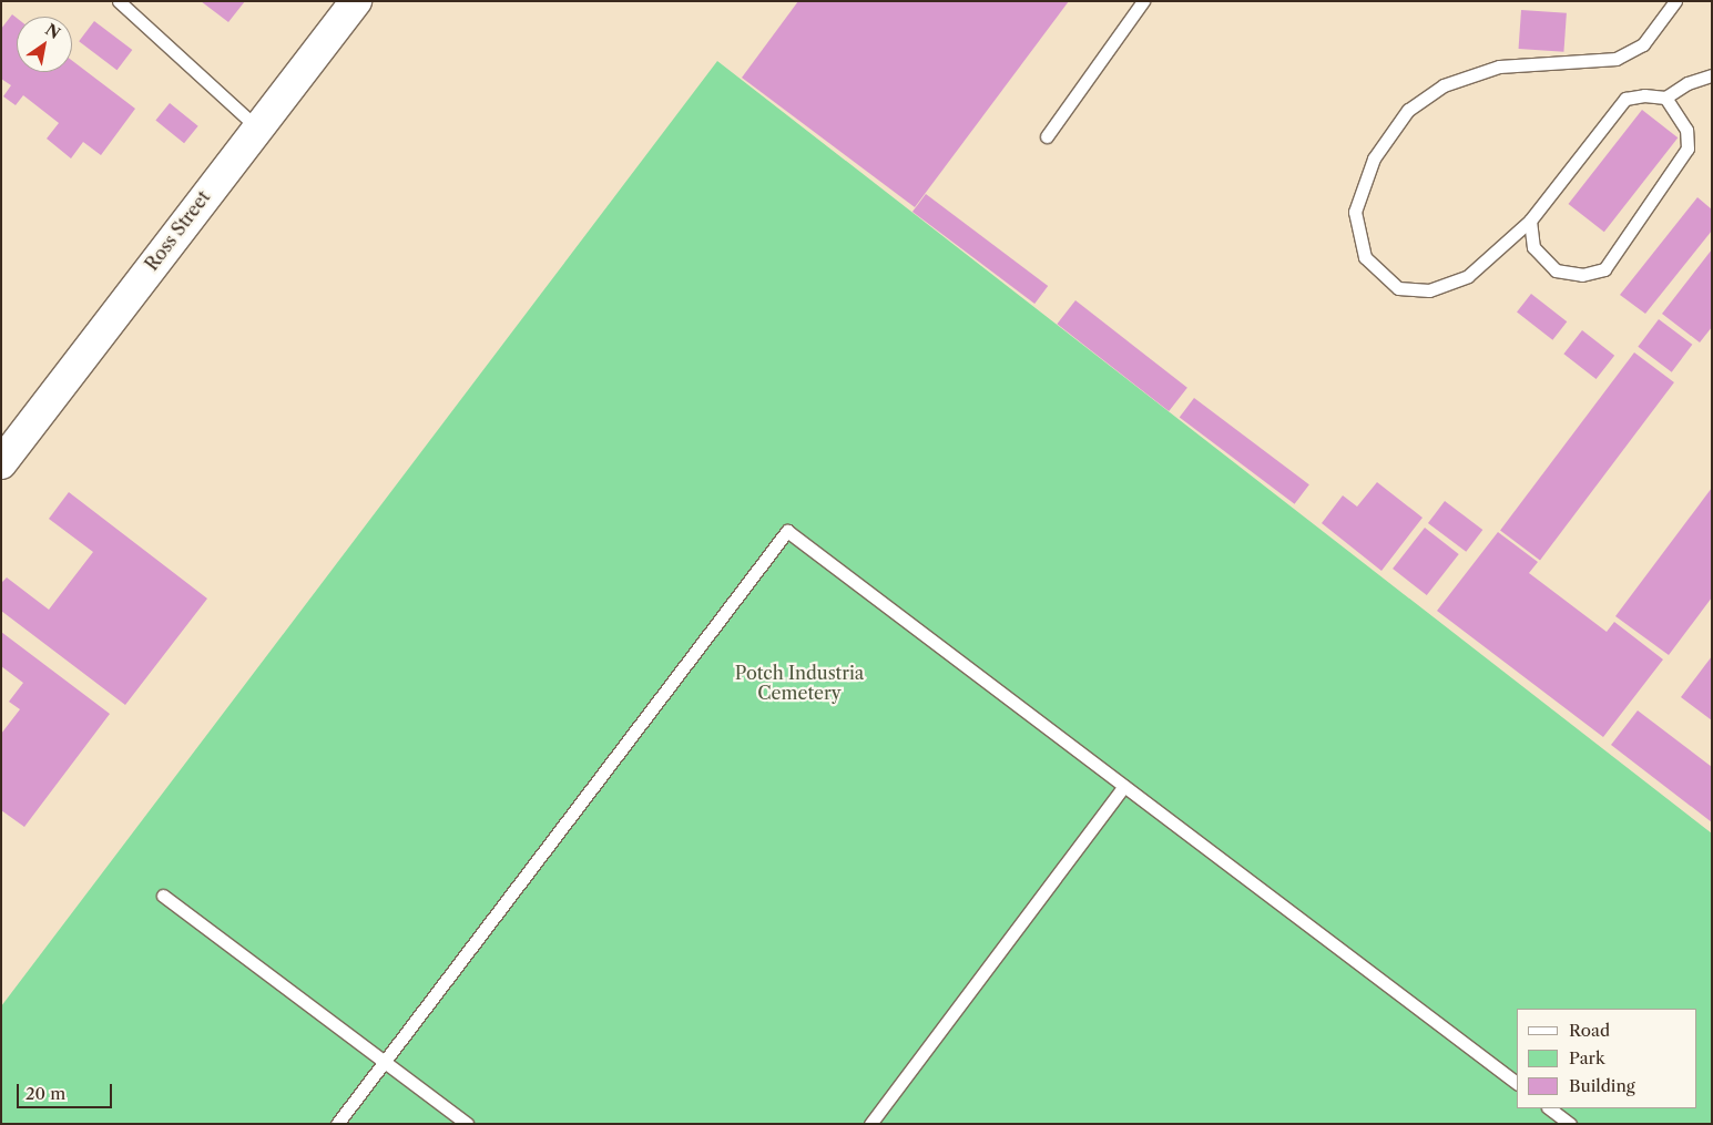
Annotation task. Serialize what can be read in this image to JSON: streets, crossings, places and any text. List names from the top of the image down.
{
  "streets": {
    "street": ["Ross Street"]
  },
  "parks": ["Potch Industria Cemetery"],
  "legend": ["Road", "Park", "Building"],
  "scale_bar": "20 m",
  "north": "top right"
}
